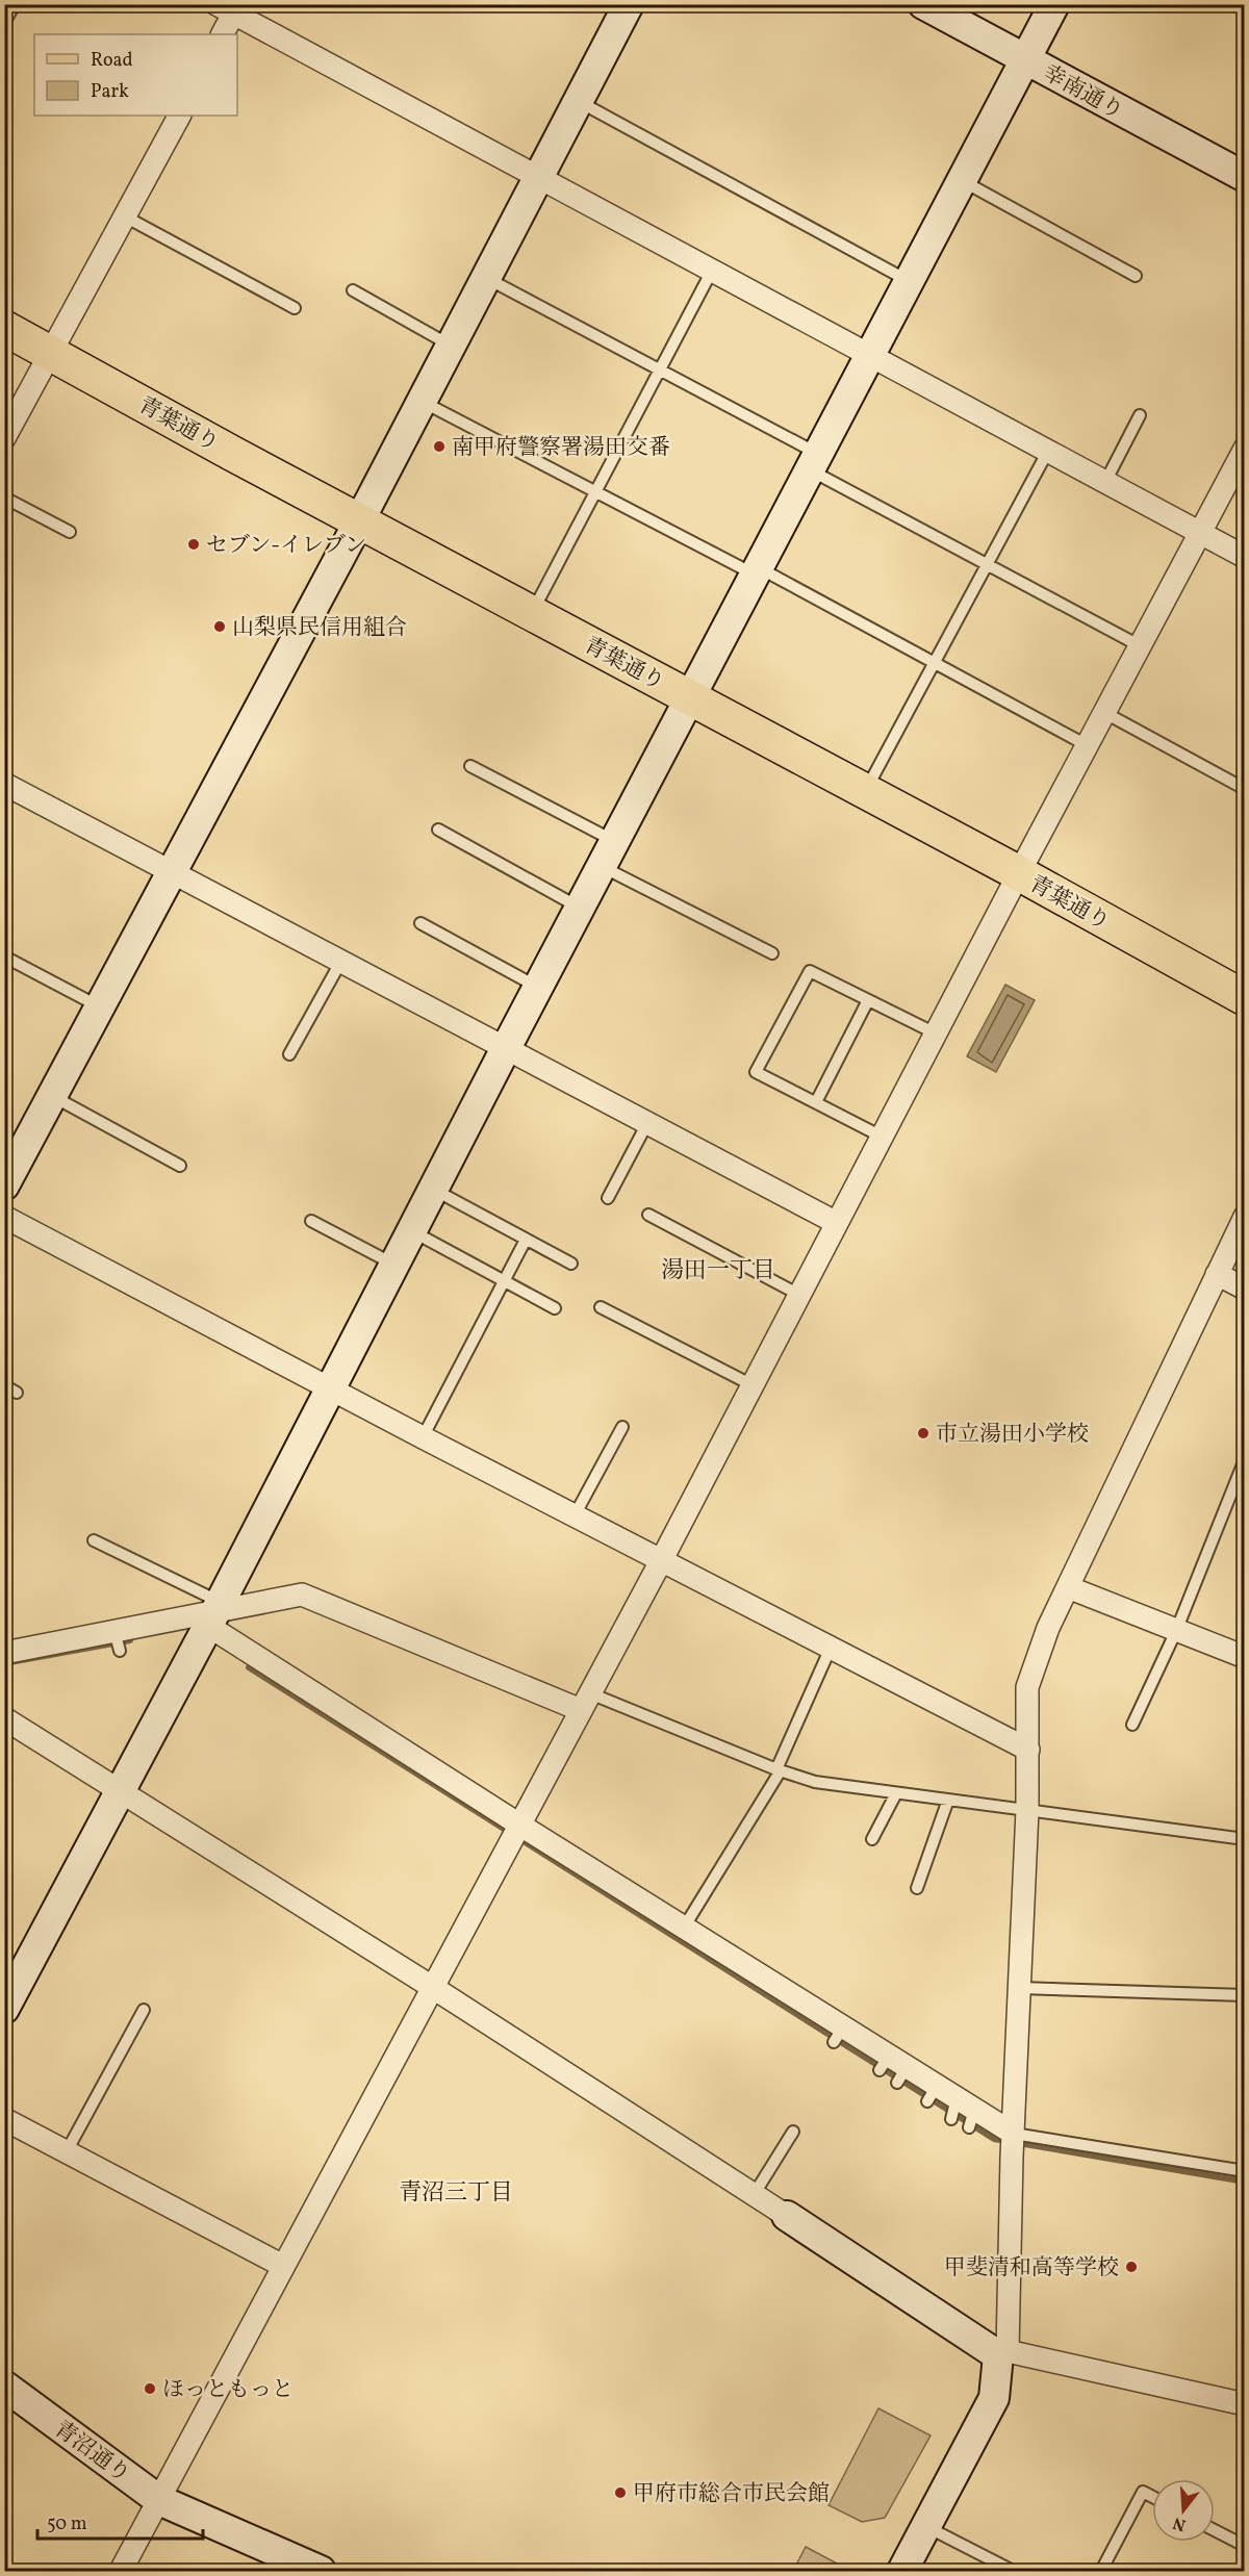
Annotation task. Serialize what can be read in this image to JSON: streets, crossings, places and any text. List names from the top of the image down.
{
  "streets": {
    "main road": ["青葉通り"],
    "street": ["幸南通り", "青沼通り"]
  },
  "districts": ["湯田一丁目", "青沼三丁目"],
  "places": [
    "南甲府警察署湯田交番",
    "セブン-イレブン",
    "山梨県民信用組合",
    "市立湯田小学校",
    "甲斐清和高等学校",
    "ほっともっと",
    "甲府市総合市民会館"
  ],
  "legend": ["Road", "Park"],
  "scale_bar": "50 m",
  "north": "bottom"
}
